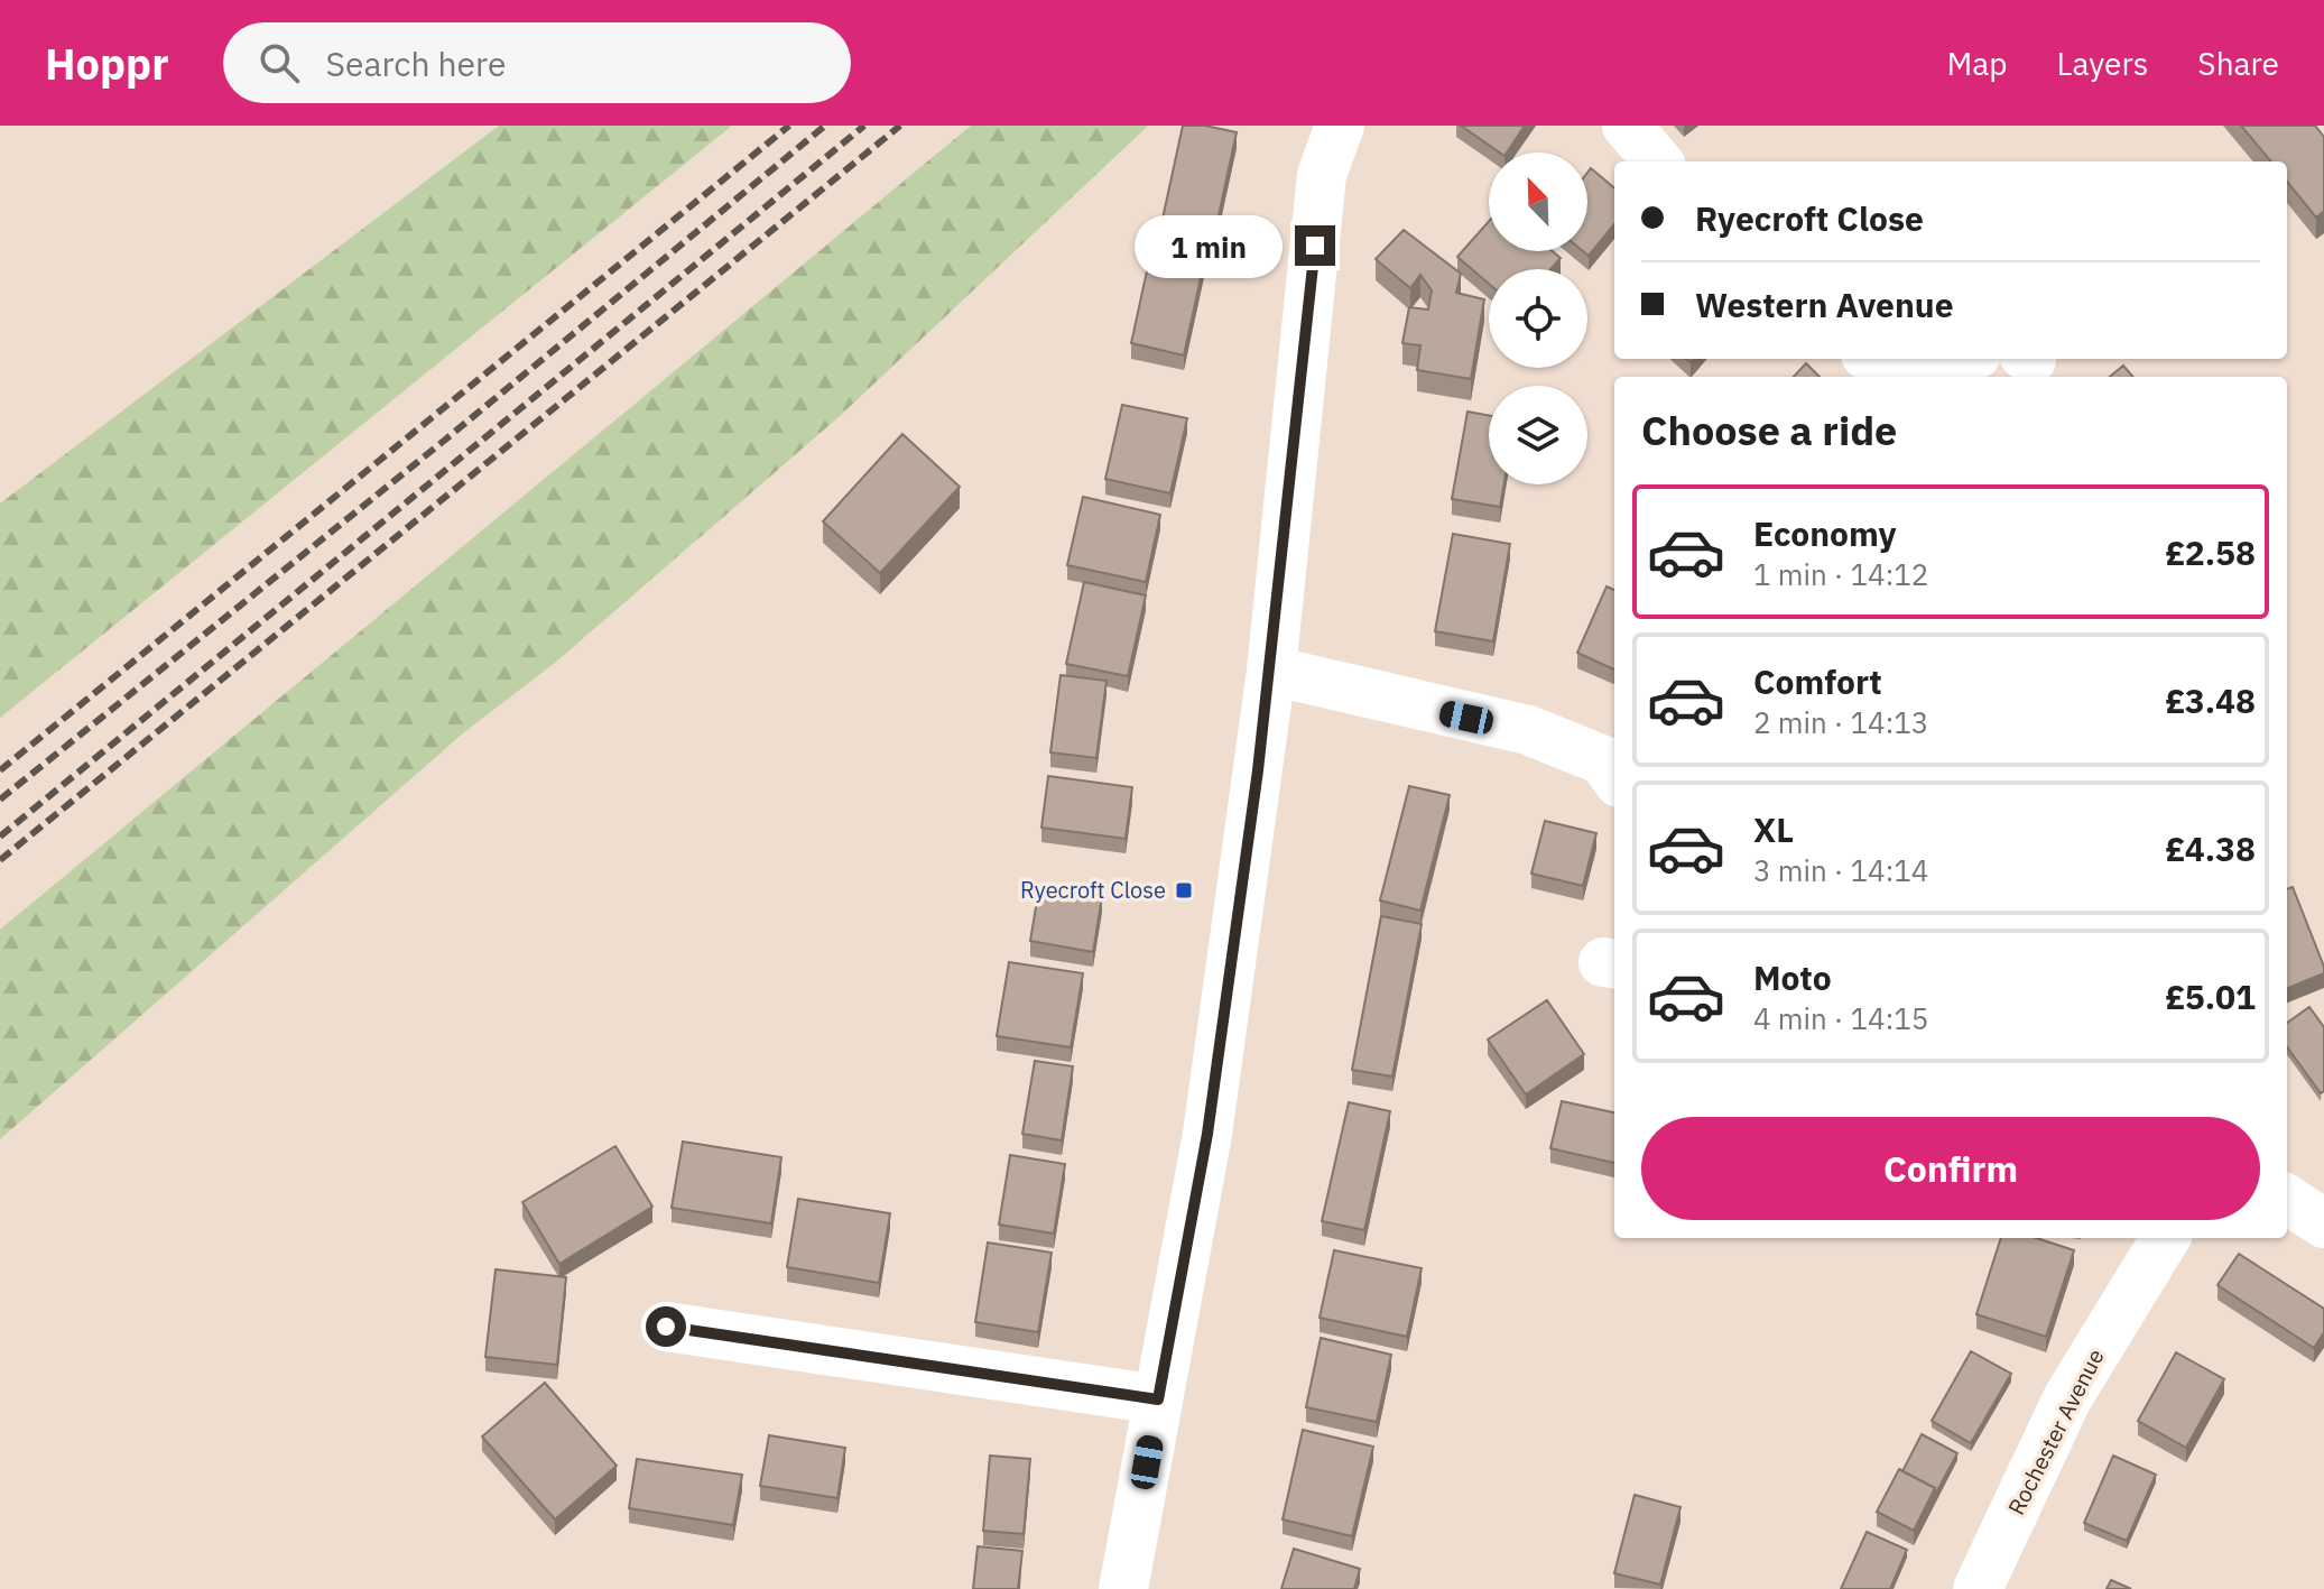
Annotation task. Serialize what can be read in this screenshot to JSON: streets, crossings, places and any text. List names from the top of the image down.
{
  "streets": {
    "street": ["Rochester Avenue"]
  },
  "places": {
    "transit": ["Ryecroft Close"]
  },
  "north": "top left",
  "page": {
    "header": "Hoppr",
    "search": "Search here",
    "nav": ["Map", "Layers", "Share"],
    "banner": ["Ryecroft Close", "Western Avenue"],
    "bubble": "1 min",
    "heading": "Choose a ride",
    "list": [
      {
        "name": "Economy",
        "note": "1 min · 14:12",
        "value": "£2.58"
      },
      {
        "name": "Comfort",
        "note": "2 min · 14:13",
        "value": "£3.48"
      },
      {
        "name": "XL",
        "note": "3 min · 14:14",
        "value": "£4.38"
      },
      {
        "name": "Moto",
        "note": "4 min · 14:15",
        "value": "£5.01"
      }
    ],
    "buttons": "Confirm"
  }
}
